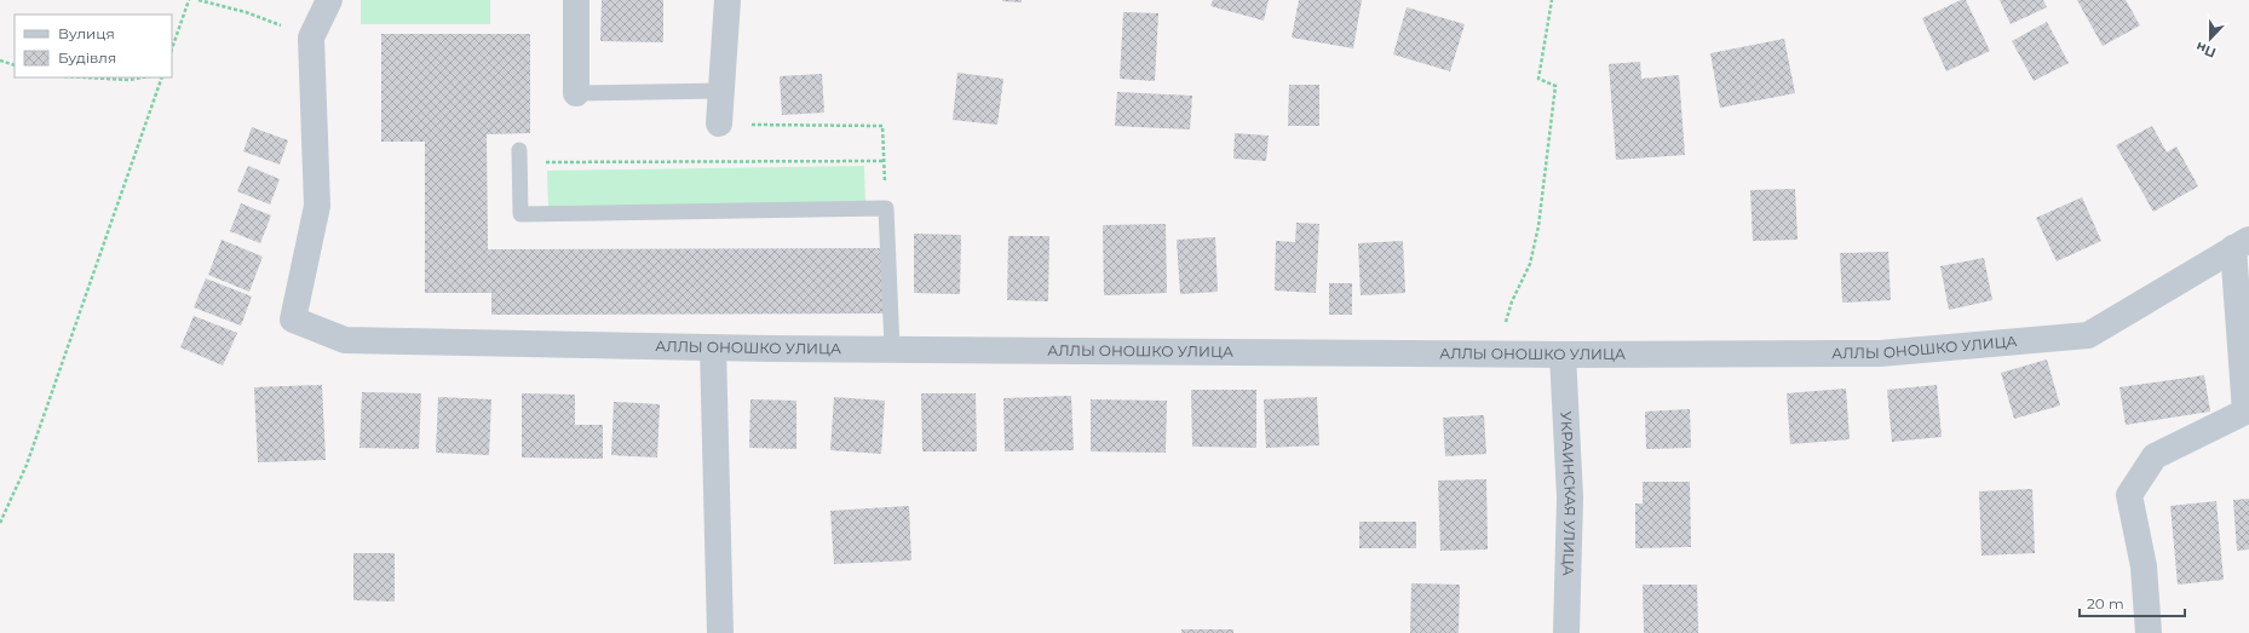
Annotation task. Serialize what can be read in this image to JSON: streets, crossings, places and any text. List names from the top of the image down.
{
  "streets": {
    "street": ["АЛЛЫ ОНОШКО УЛИЦА", "УКРАИНСКАЯ УЛИЦА"]
  },
  "crossings": [
    ["АЛЛЫ ОНОШКО УЛИЦА", "УКРАИНСКАЯ УЛИЦА"]
  ],
  "legend": ["Вулиця", "Будівля"],
  "scale_bar": "20 m",
  "north": "bottom"
}
